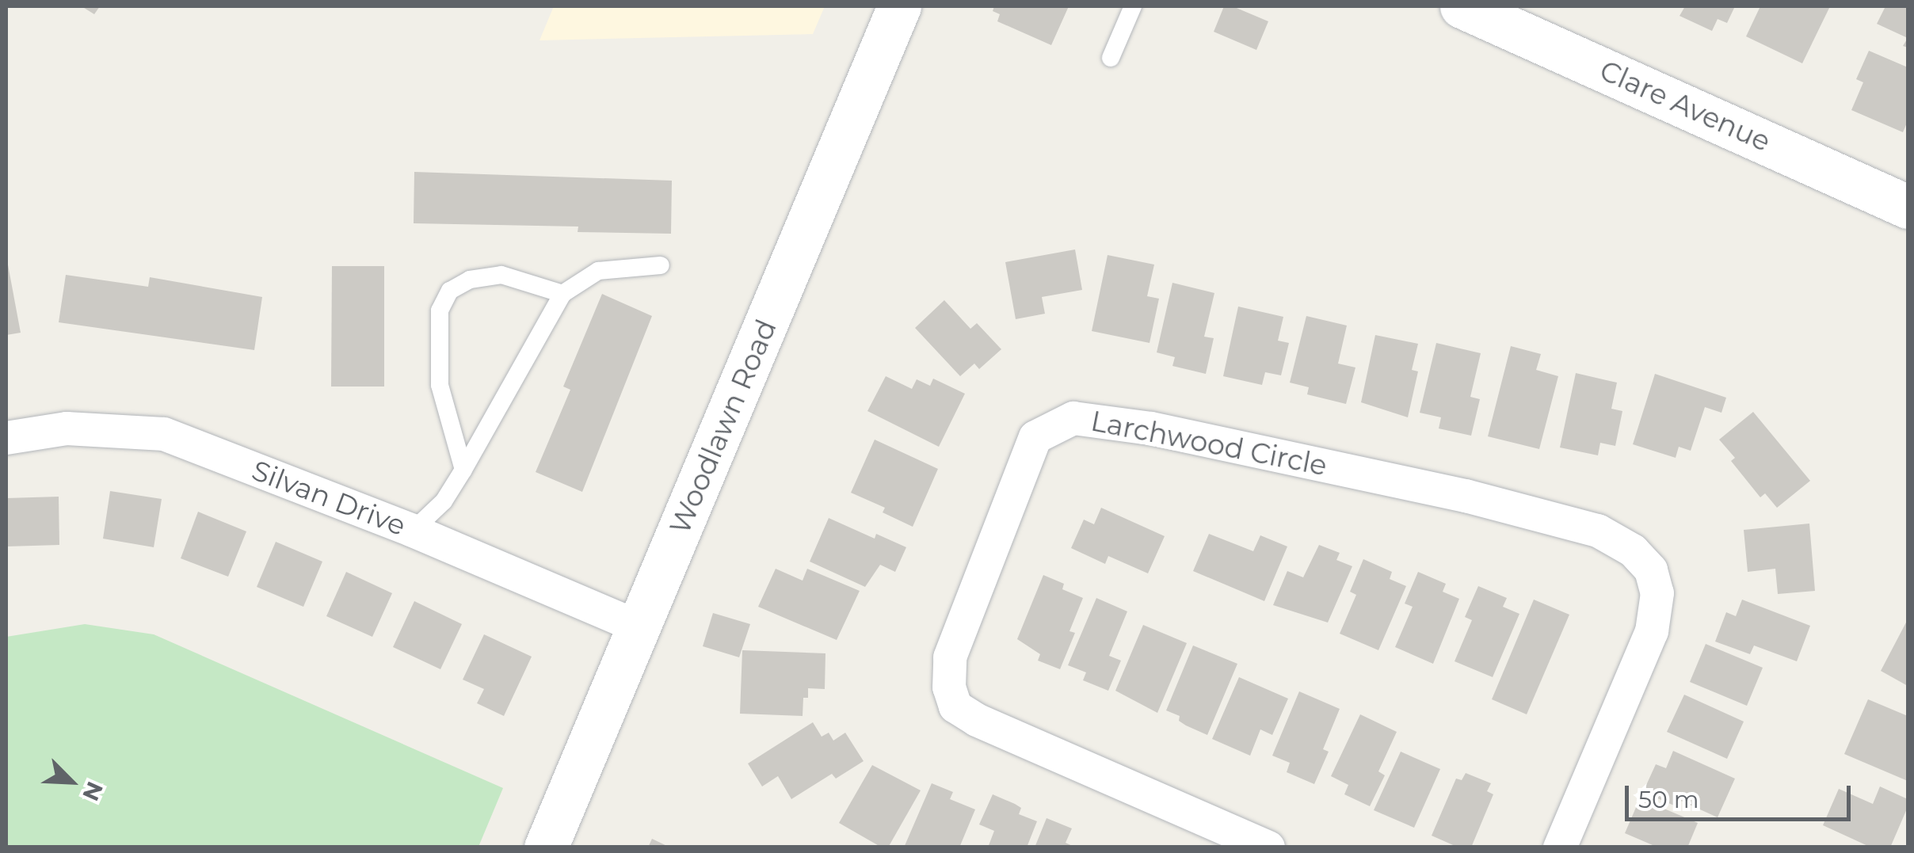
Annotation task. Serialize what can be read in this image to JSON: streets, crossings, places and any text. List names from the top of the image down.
{
  "streets": {
    "main road": ["Clare Avenue", "Woodlawn Road"],
    "street": ["Larchwood Circle", "Silvan Drive"]
  },
  "crossings": [
    ["Woodlawn Road", "Silvan Drive"]
  ],
  "scale_bar": "50 m",
  "north": "bottom right"
}
